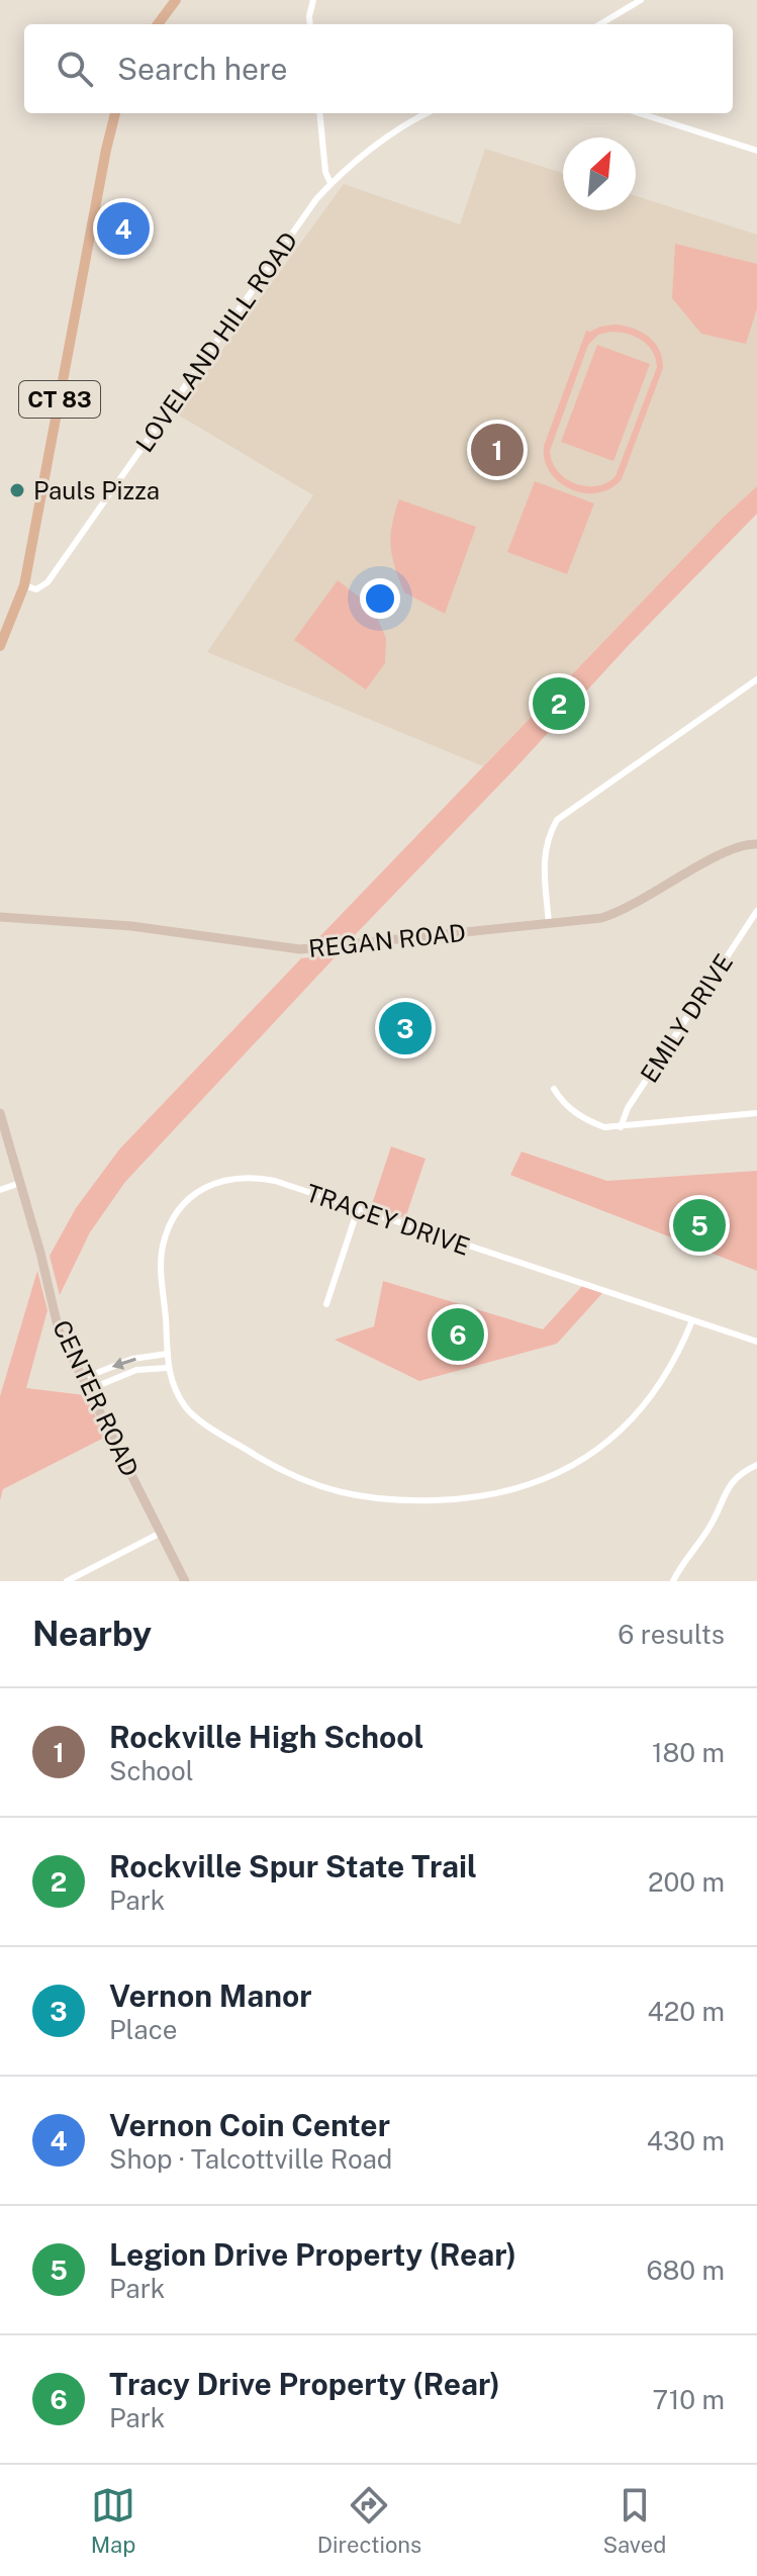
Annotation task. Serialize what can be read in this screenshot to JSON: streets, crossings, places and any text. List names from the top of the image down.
{
  "streets": {
    "main road": ["CT 83"],
    "street": [
      "LOVELAND HILL ROAD",
      "REGAN ROAD",
      "EMILY DRIVE",
      "TRACEY DRIVE",
      "CENTER ROAD"
    ]
  },
  "crossings": [
    ["LOVELAND HILL ROAD", "CT 83"]
  ],
  "places": ["Pauls Pizza"],
  "north": "top right",
  "page": {
    "search": "Search here",
    "pins": [
      "4",
      "1",
      "2",
      "3",
      "5",
      "6"
    ],
    "heading": ["Nearby", "6 results"],
    "list": [
      {
        "mark": "1",
        "name": "Rockville High School",
        "note": "School",
        "value": "180 m"
      },
      {
        "mark": "2",
        "name": "Rockville Spur State Trail",
        "note": "Park",
        "value": "200 m"
      },
      {
        "mark": "3",
        "name": "Vernon Manor",
        "note": "Place",
        "value": "420 m"
      },
      {
        "mark": "4",
        "name": "Vernon Coin Center",
        "note": "Shop · Talcottville Road",
        "value": "430 m"
      },
      {
        "mark": "5",
        "name": "Legion Drive Property (Rear)",
        "note": "Park",
        "value": "680 m"
      },
      {
        "mark": "6",
        "name": "Tracy Drive Property (Rear)",
        "note": "Park",
        "value": "710 m"
      }
    ],
    "nav": ["Map", "Directions", "Saved"]
  }
}
